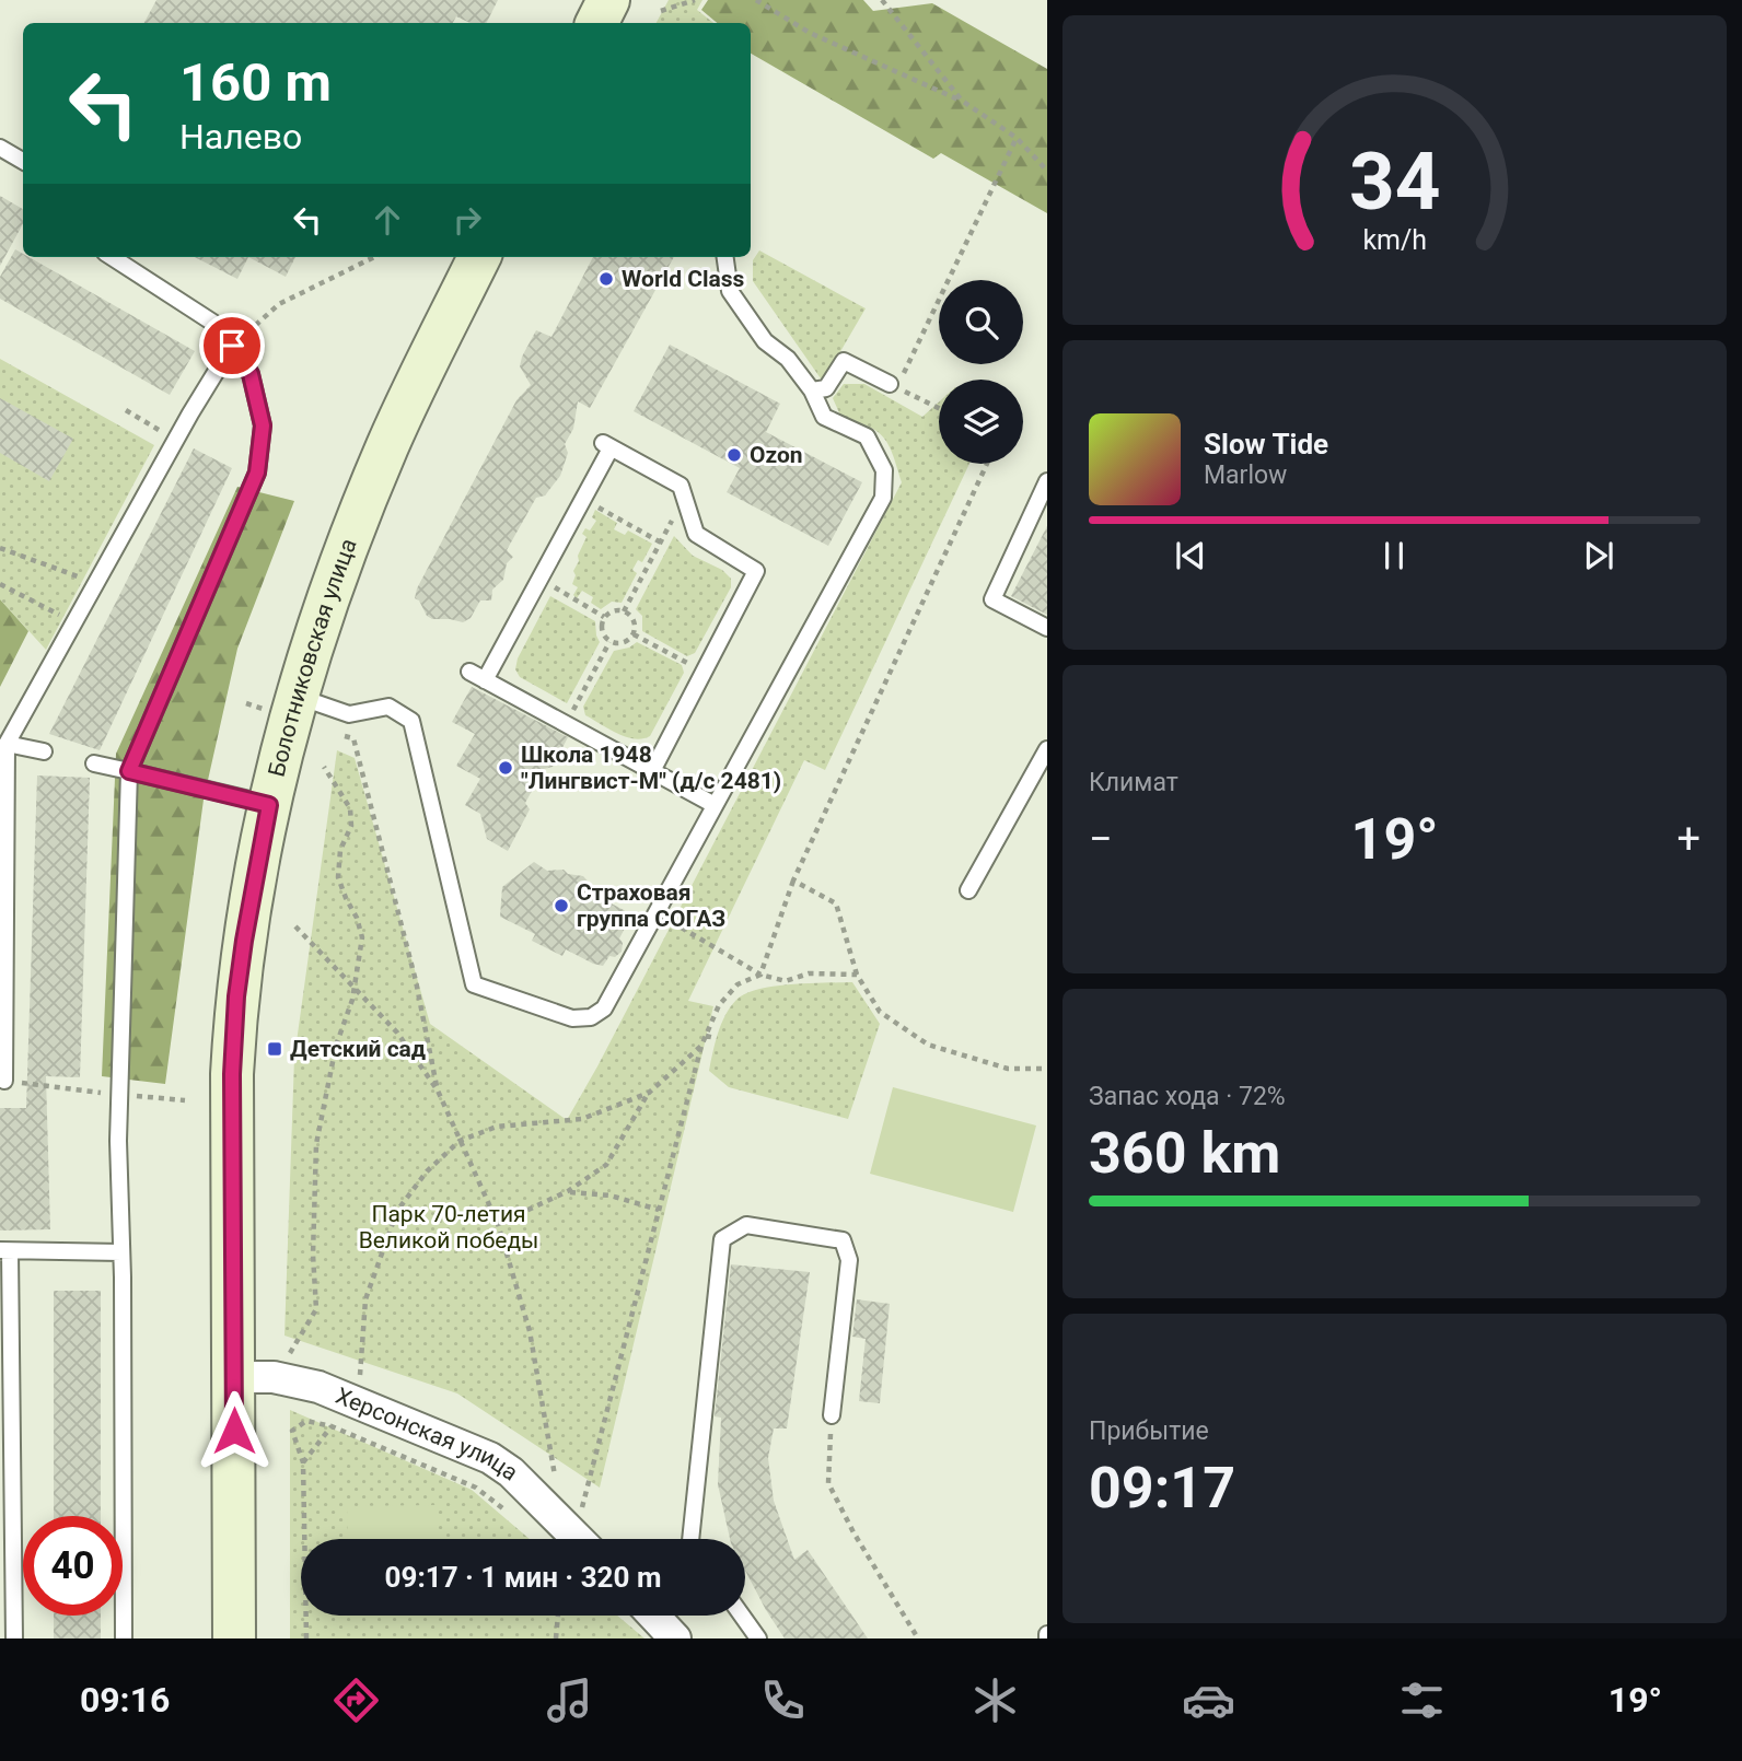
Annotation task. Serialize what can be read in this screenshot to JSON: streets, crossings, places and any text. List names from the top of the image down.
{
  "streets": {
    "street": ["Болотниковская улица", "Херсонская улица"]
  },
  "crossings": [
    ["Болотниковская улица", "Херсонская улица"]
  ],
  "parks": ["Парк 70-летия Великой победы"],
  "places": {
    "other": [
      "World Class",
      "Ozon",
      "Школа 1948 \"Лингвист-М\" (д/с 2481)",
      "Страховая группа СОГАЗ"
    ],
    "transit": ["Детский сад"]
  },
  "page": {
    "turn": ["160 m", "Налево"],
    "song": ["Slow Tide", "Marlow"],
    "tile": [
      "Климат",
      ["Запас хода · 72%", "360 km"],
      ["Прибытие", "09:17"]
    ],
    "heat": ["−", "19°", "+"],
    "limit": "40",
    "trip": "09:17 · 1 мин · 320 m",
    "tabs": ["09:16", "19°"],
    "gauge": ["34", "km/h"]
  }
}
